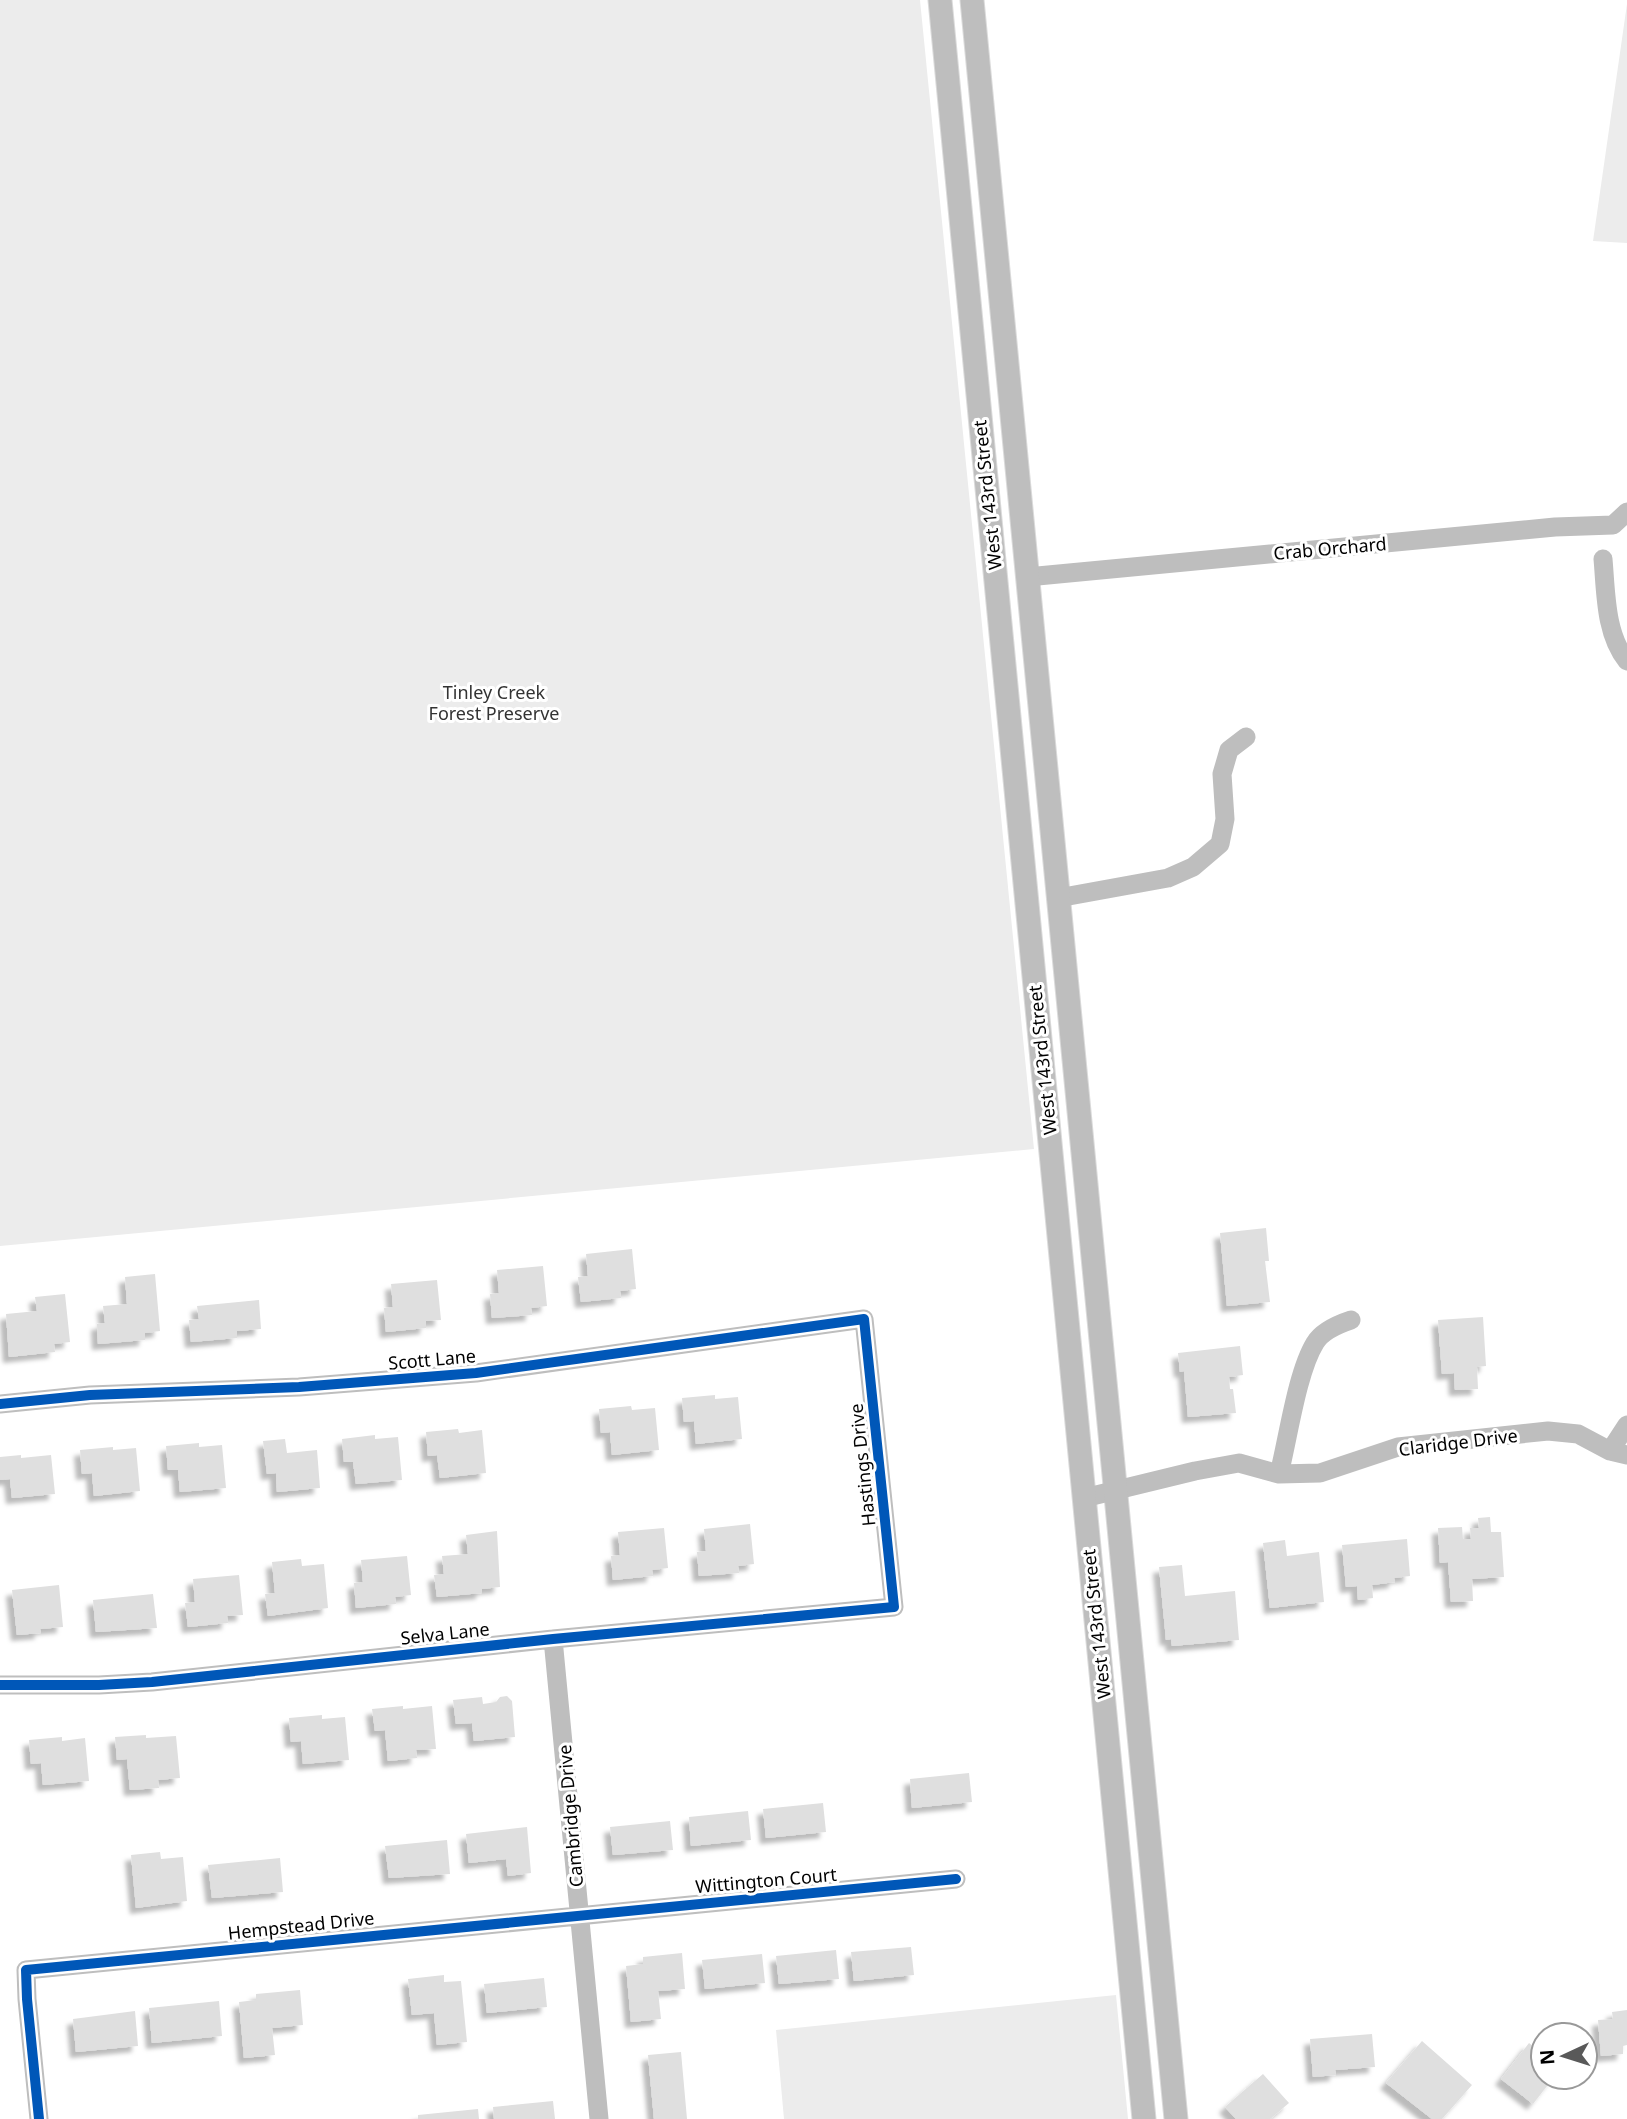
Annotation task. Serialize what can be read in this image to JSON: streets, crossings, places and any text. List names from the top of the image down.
{
  "streets": {
    "main road": ["West 143rd Street"],
    "street": [
      "Crab Orchard",
      "Scott Lane",
      "Claridge Drive",
      "Hastings Drive",
      "Selva Lane",
      "Cambridge Drive",
      "Wittington Court",
      "Hempstead Drive"
    ]
  },
  "crossings": [
    ["West 143rd Street", "Crab Orchard"],
    ["West 143rd Street", "Claridge Drive"],
    ["Scott Lane", "Hastings Drive"],
    ["Hastings Drive", "Selva Lane"],
    ["Selva Lane", "Cambridge Drive"],
    ["Cambridge Drive", "Wittington Court"],
    ["Cambridge Drive", "Hempstead Drive"],
    ["Wittington Court", "Hempstead Drive"]
  ],
  "parks": ["Tinley Creek Forest Preserve"],
  "north": "left"
}
